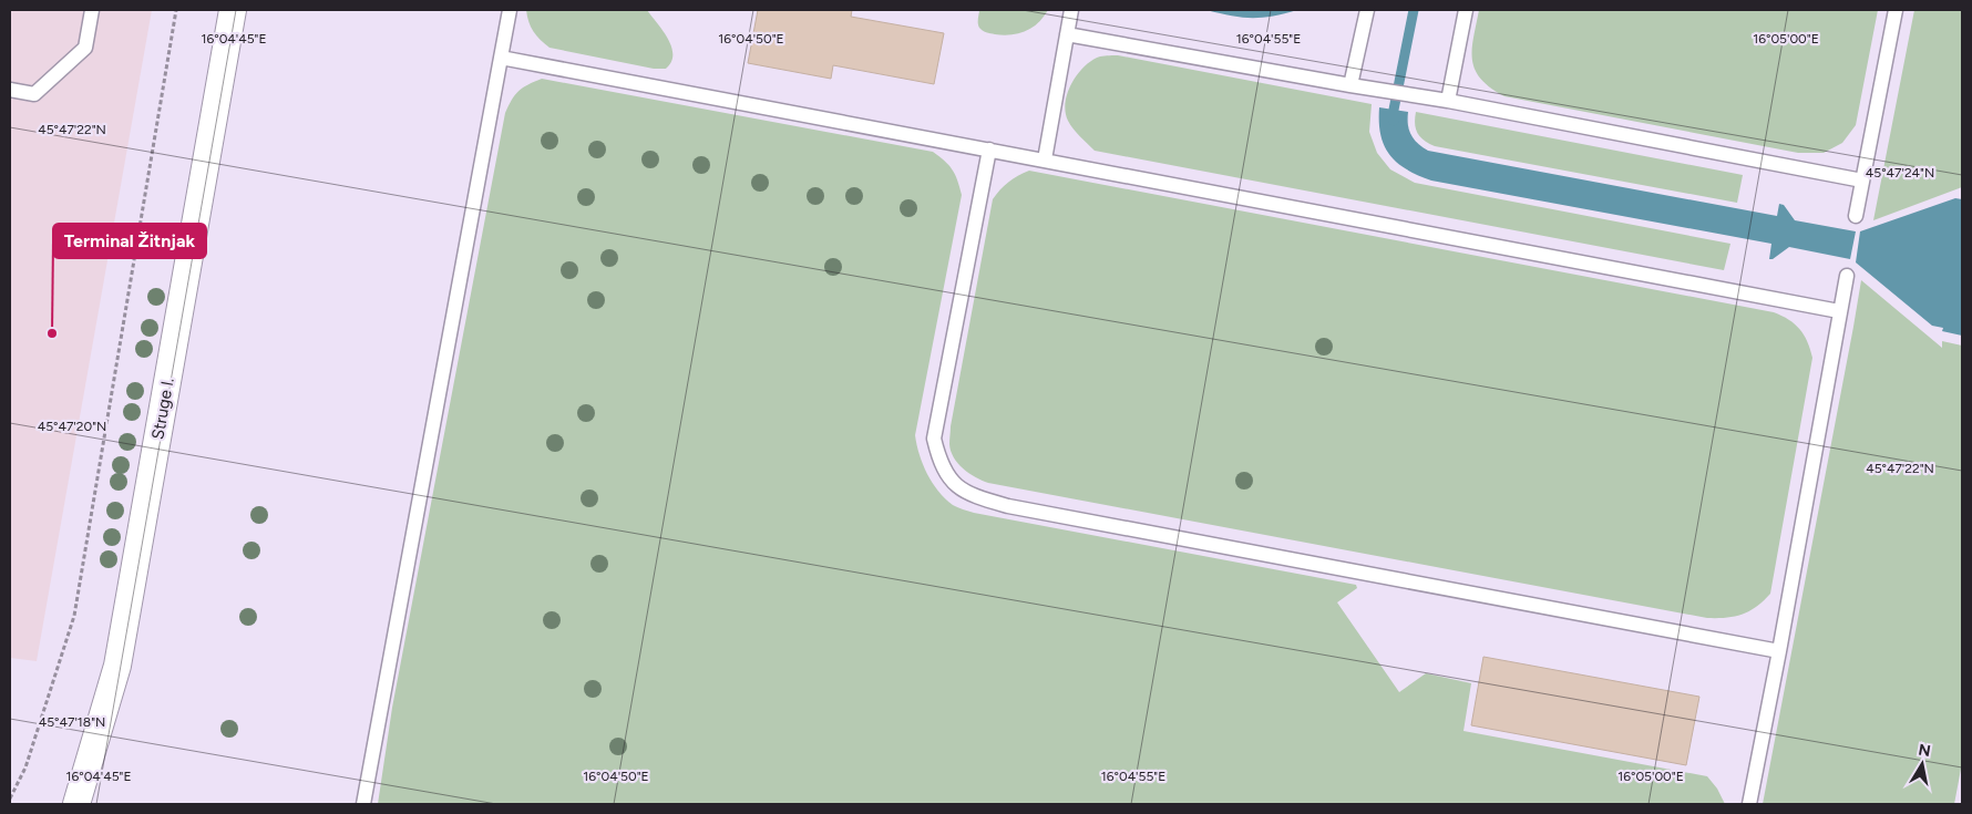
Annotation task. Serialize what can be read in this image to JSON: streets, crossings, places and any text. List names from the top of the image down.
{
  "streets": {
    "street": ["Struge I."]
  },
  "places": ["Terminal Žitnjak"],
  "north": "top",
  "coordinates": [
    "16°04'45\"E",
    "16°04'50\"E",
    "16°04'55\"E",
    "16°05'00\"E",
    "45°47'22\"N",
    "45°47'24\"N",
    "45°47'20\"N",
    "45°47'18\"N"
  ]
}
